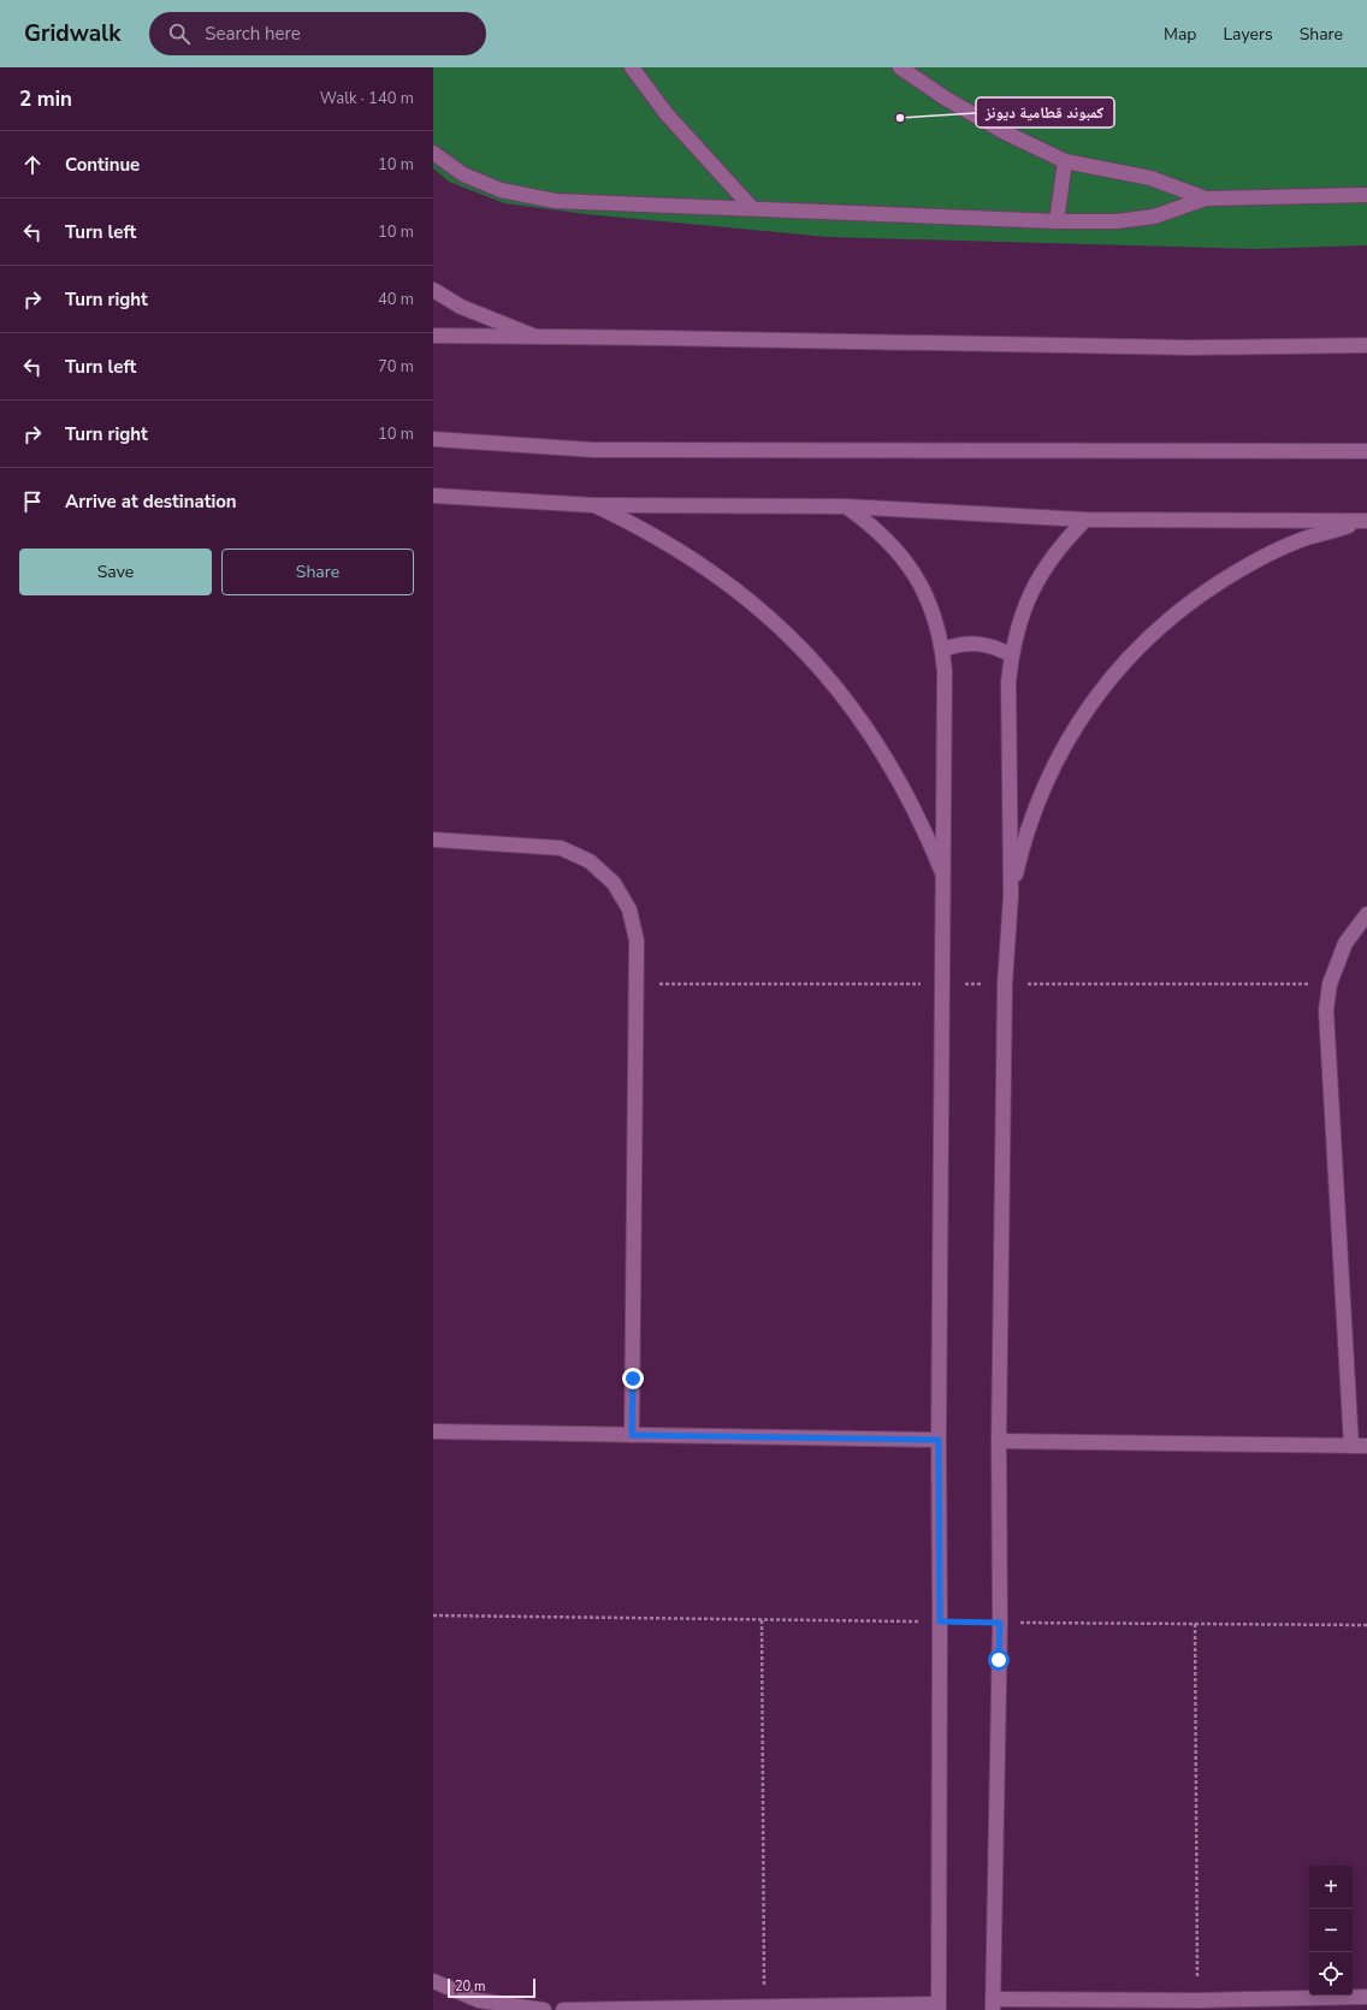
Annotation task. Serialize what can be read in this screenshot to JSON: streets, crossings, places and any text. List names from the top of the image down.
{
  "places": ["كمبوند قطامية ديونز"],
  "scale_bar": "20 m",
  "page": {
    "header": "Gridwalk",
    "search": "Search here",
    "nav": ["Map", "Layers", "Share"],
    "heading": ["2 min", "Walk · 140 m"],
    "list": [
      ["Continue", "10 m"],
      ["Turn left", "10 m"],
      ["Turn right", "40 m"],
      ["Turn left", "70 m"],
      ["Turn right", "10 m"],
      "Arrive at destination"
    ],
    "buttons": ["Save", "Share"],
    "map_buttons": ["+", "−"],
    "scale": "20 m"
  }
}
